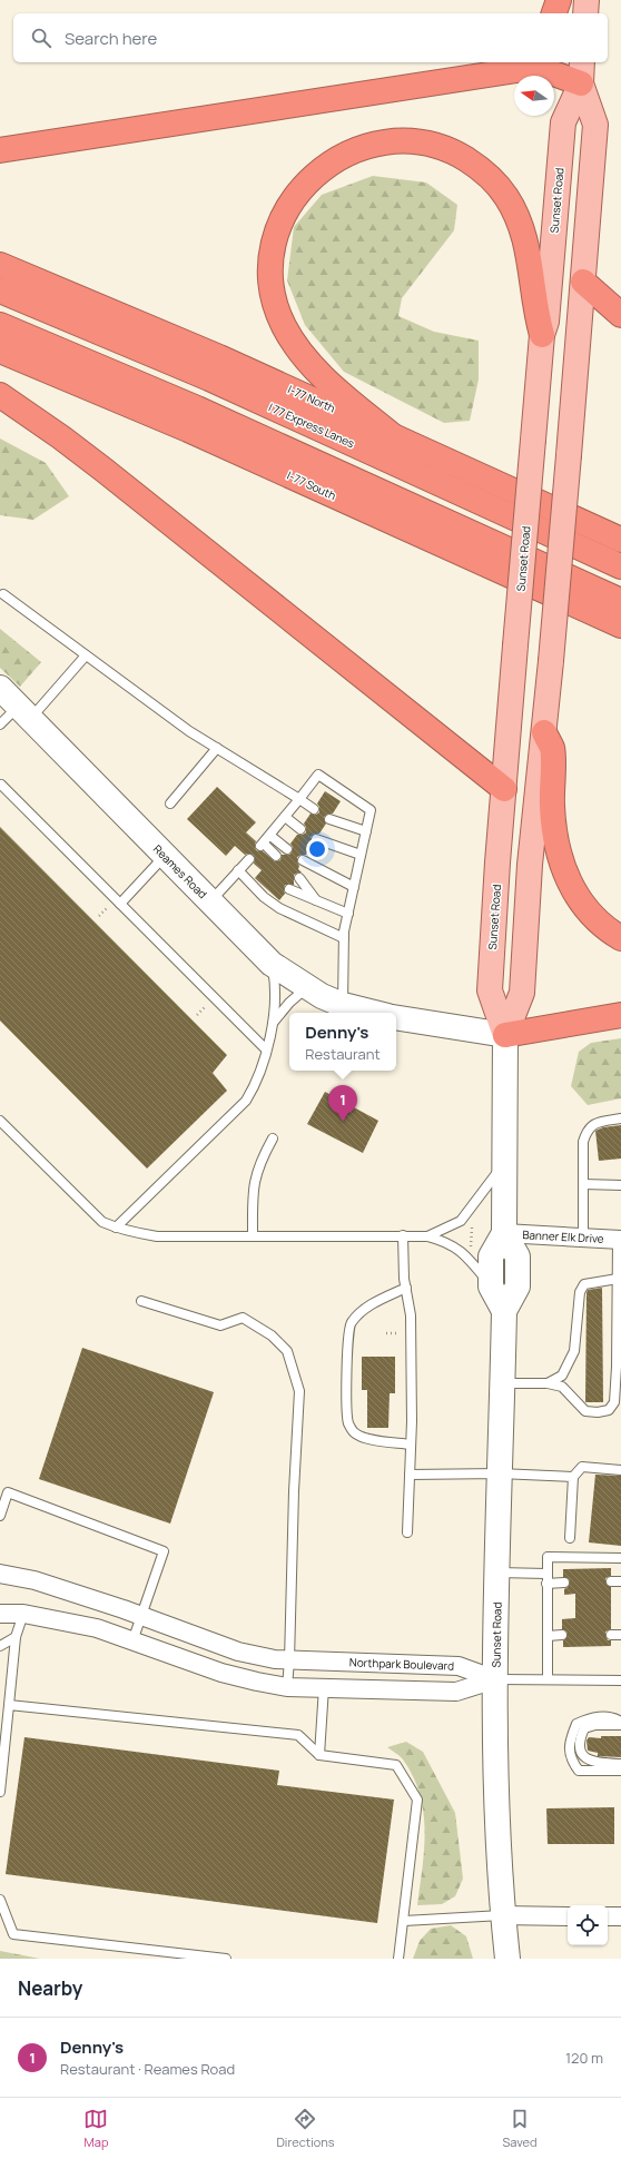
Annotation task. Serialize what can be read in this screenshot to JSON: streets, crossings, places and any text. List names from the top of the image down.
{
  "streets": {
    "highway": ["I-77 North", "I 77 Express Lanes", "I-77 South"],
    "main road": ["Sunset Road", "Reames Road"],
    "street": ["Banner Elk Drive", "Northpark Boulevard"]
  },
  "crossings": [
    ["Sunset Road", "Banner Elk Drive"],
    ["Sunset Road", "Northpark Boulevard"]
  ],
  "north": "left",
  "page": {
    "search": "Search here",
    "popup": ["Denny's", "Restaurant"],
    "pins": "1",
    "heading": "Nearby",
    "list": [
      {
        "mark": "1",
        "name": "Denny's",
        "note": "Restaurant · Reames Road",
        "value": "120 m"
      }
    ],
    "nav": ["Map", "Directions", "Saved"]
  }
}
